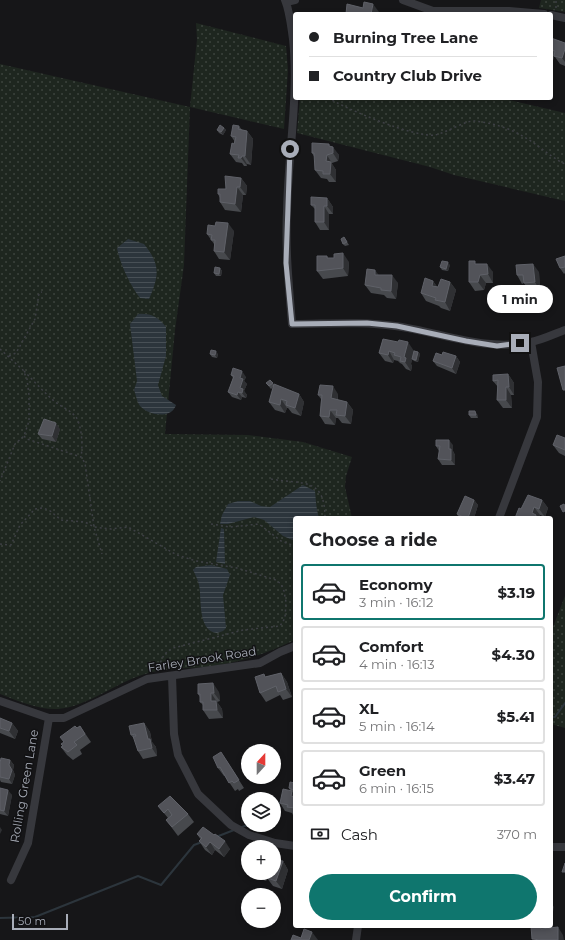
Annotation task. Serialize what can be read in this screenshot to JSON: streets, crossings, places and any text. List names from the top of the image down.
{
  "streets": {
    "street": ["Farley Brook Road", "Rolling Green Lane"]
  },
  "crossings": [
    ["Farley Brook Road", "Rolling Green Lane"]
  ],
  "scale_bar": "50 m",
  "north": "top",
  "page": {
    "banner": ["Burning Tree Lane", "Country Club Drive"],
    "bubble": "1 min",
    "heading": "Choose a ride",
    "list": [
      {
        "name": "Economy",
        "note": "3 min · 16:12",
        "value": "$3.19"
      },
      {
        "name": "Comfort",
        "note": "4 min · 16:13",
        "value": "$4.30"
      },
      {
        "name": "XL",
        "note": "5 min · 16:14",
        "value": "$5.41"
      },
      {
        "name": "Green",
        "note": "6 min · 16:15",
        "value": "$3.47"
      }
    ],
    "map_buttons": ["+", "−"],
    "pay": ["Cash", "370 m"],
    "buttons": "Confirm",
    "scale": "50 m"
  }
}
